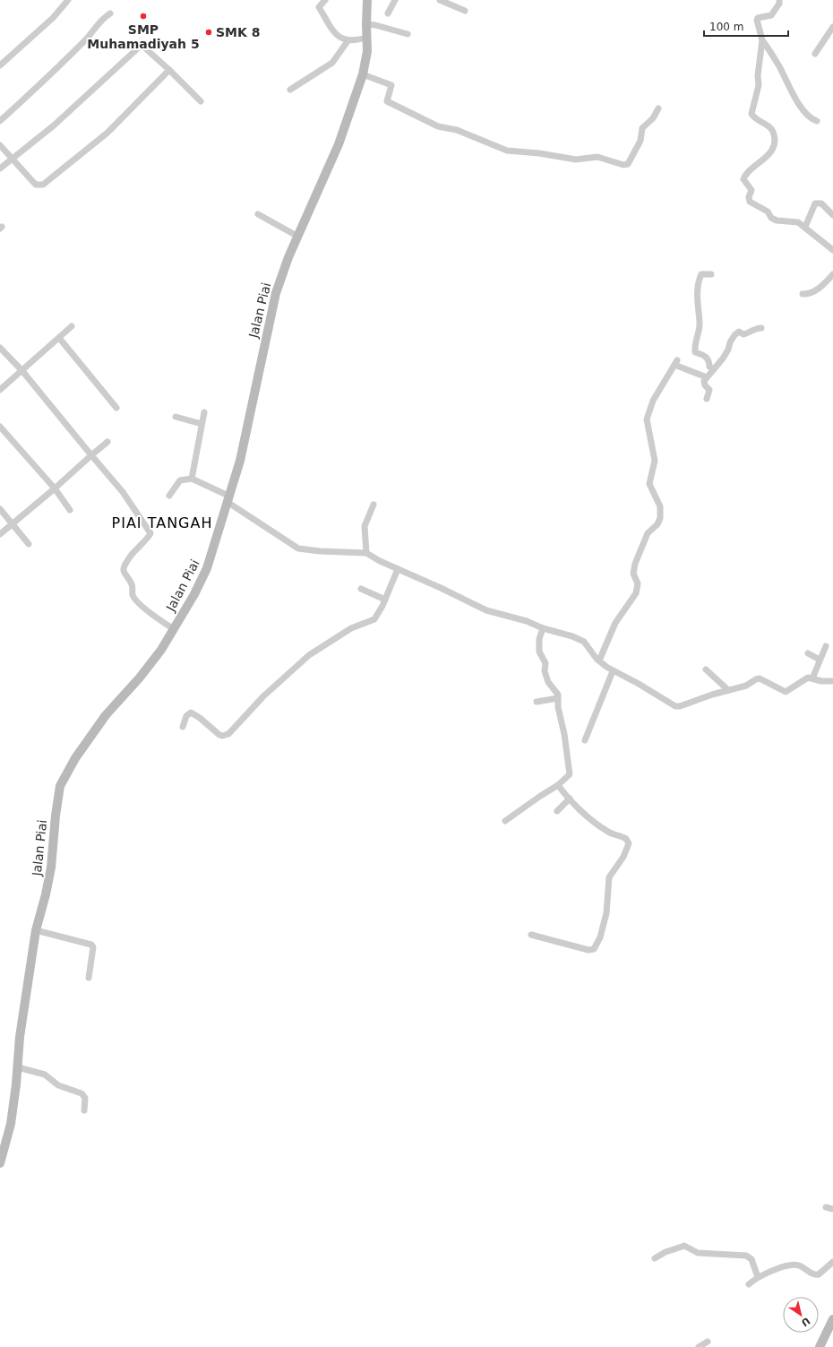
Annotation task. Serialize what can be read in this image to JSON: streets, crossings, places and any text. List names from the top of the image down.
{
  "streets": {
    "street": ["Jalan Piai"]
  },
  "districts": ["PIAI TANGAH"],
  "places": ["SMP Muhamadiyah 5", "SMK 8"],
  "scale_bar": "100 m",
  "north": "bottom right"
}
